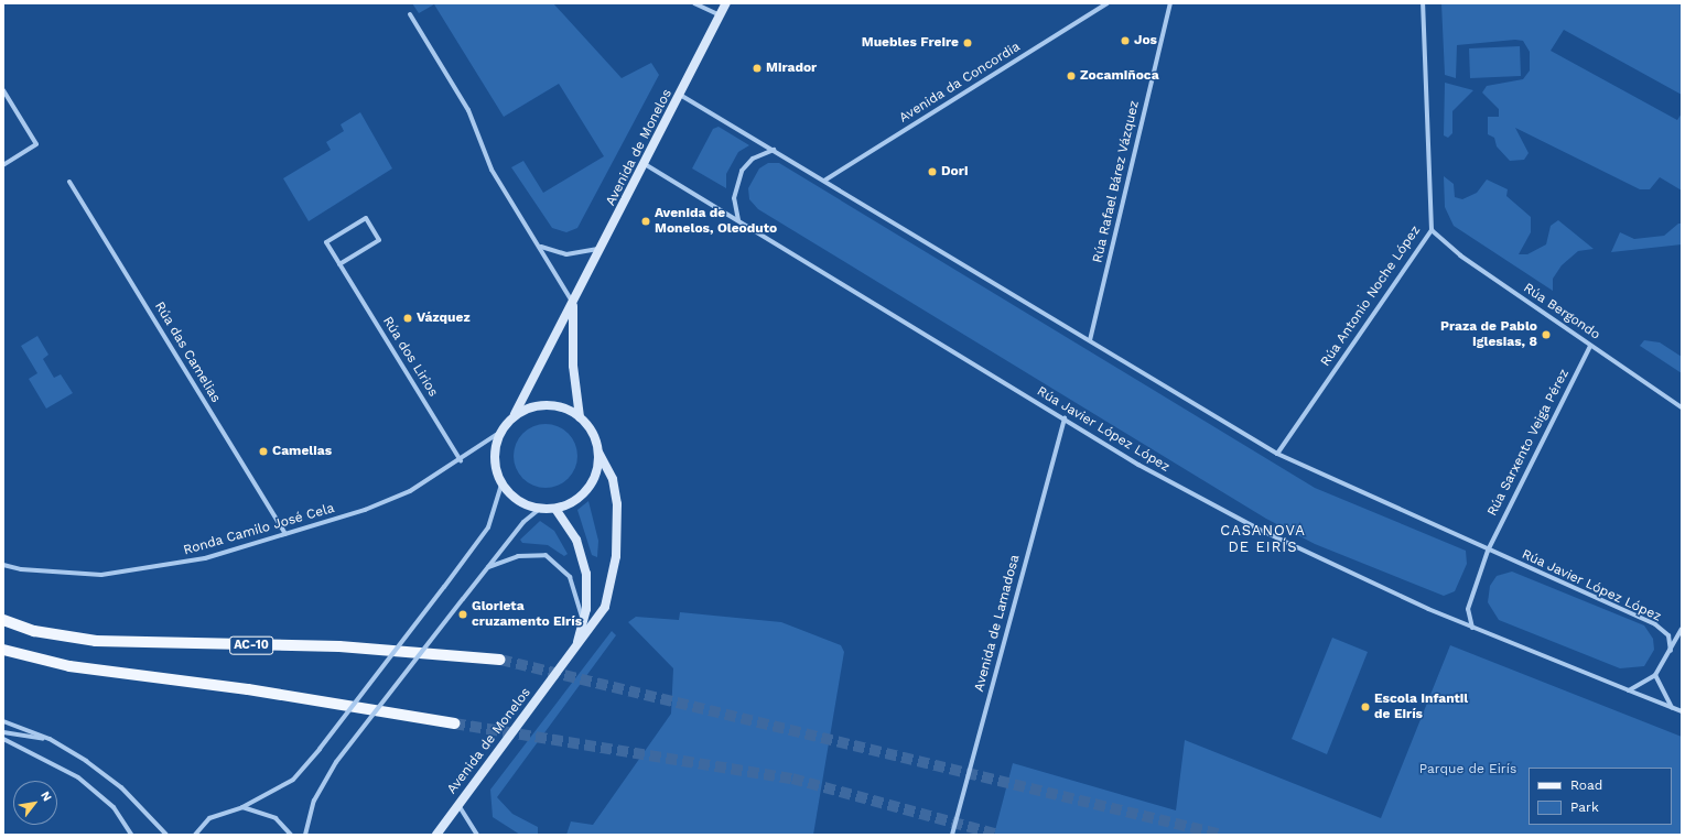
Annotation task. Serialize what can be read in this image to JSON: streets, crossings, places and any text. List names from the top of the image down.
{
  "streets": {
    "main road": ["AC-10"],
    "street": [
      "Avenida da Concordia",
      "Avenida de Monelos",
      "Rúa Rafael Bárez Vázquez",
      "Rúa Antonio Noche López",
      "Rúa Bergondo",
      "Rúa das Camelias",
      "Rúa dos Lirios",
      "Rúa Javier López López",
      "Rúa Sarxento Veiga Pérez",
      "Ronda Camilo José Cela",
      "Avenida de Lamadosa"
    ]
  },
  "crossings": [
    ["Avenida da Concordia", "Rúa Javier López López"],
    ["Avenida de Monelos", "Rúa Javier López López"],
    ["Avenida de Monelos", "Ronda Camilo José Cela"],
    ["Rúa Rafael Bárez Vázquez", "Rúa Javier López López"],
    ["Rúa Antonio Noche López", "Rúa Bergondo"],
    ["Rúa Antonio Noche López", "Rúa Javier López López"],
    ["Rúa Bergondo", "Rúa Sarxento Veiga Pérez"],
    ["Rúa das Camelias", "Ronda Camilo José Cela"],
    ["Rúa dos Lirios", "Ronda Camilo José Cela"],
    ["Rúa Javier López López", "Rúa Sarxento Veiga Pérez"],
    ["Rúa Javier López López", "Avenida de Lamadosa"]
  ],
  "districts": ["CASANOVA DE EIRÍS"],
  "parks": ["Parque de Eirís"],
  "places": [
    "Jos",
    "Muebles Freire",
    "Mirador",
    "Zocamiñoca",
    "Dori",
    "Avenida de Monelos, Oleoduto",
    "Vázquez",
    "Praza de Pablo Iglesias, 8",
    "Camelias",
    "Glorieta cruzamento Eirís",
    "Escola Infantil de Eirís"
  ],
  "legend": ["Road", "Park"],
  "north": "top right"
}
